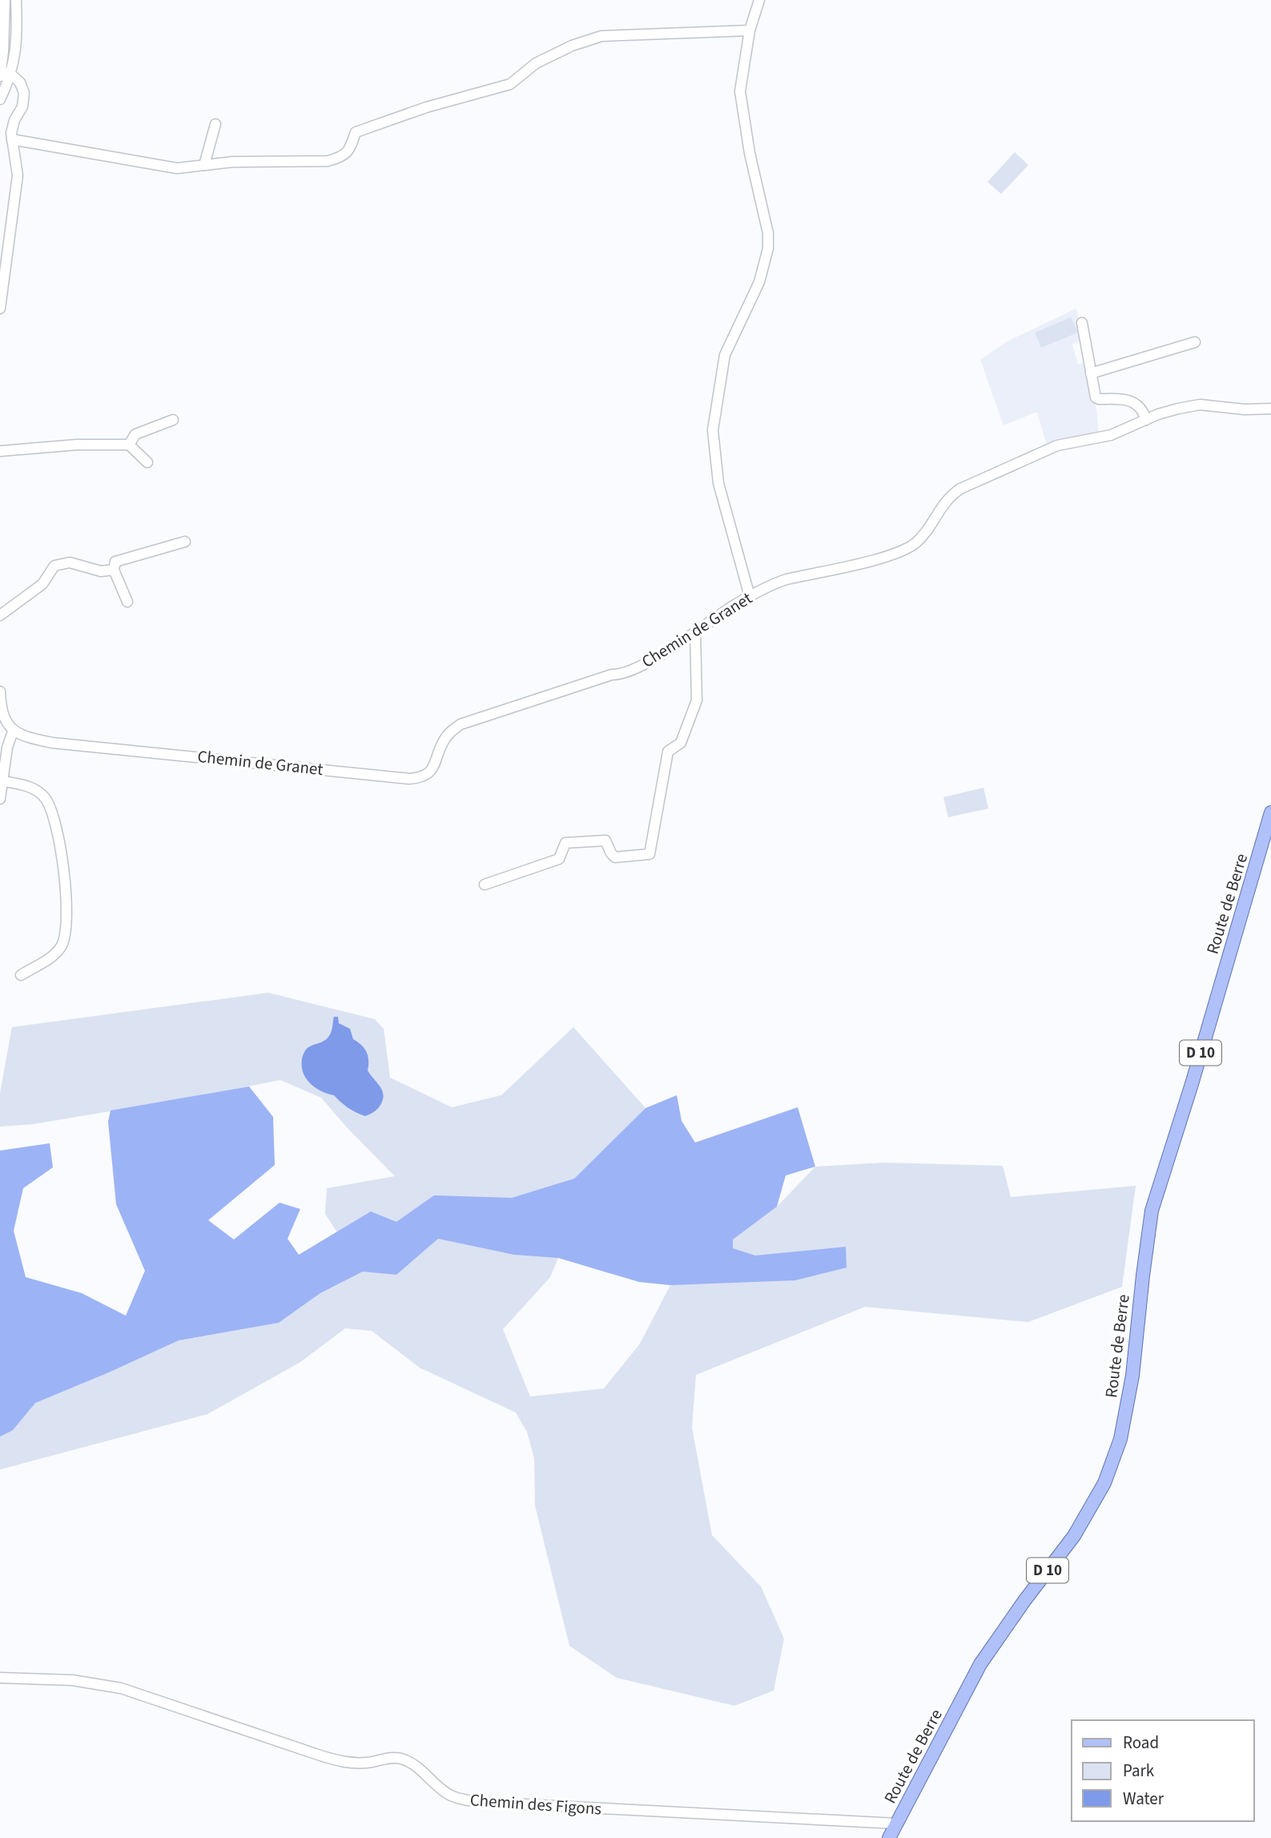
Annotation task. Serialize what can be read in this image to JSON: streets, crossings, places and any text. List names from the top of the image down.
{
  "streets": {
    "main road": ["Route de Berre", "D 10"],
    "street": ["Chemin de Granet", "Chemin des Figons"]
  },
  "crossings": [
    ["Route de Berre", "Chemin des Figons"]
  ],
  "legend": ["Road", "Park", "Water"]
}
